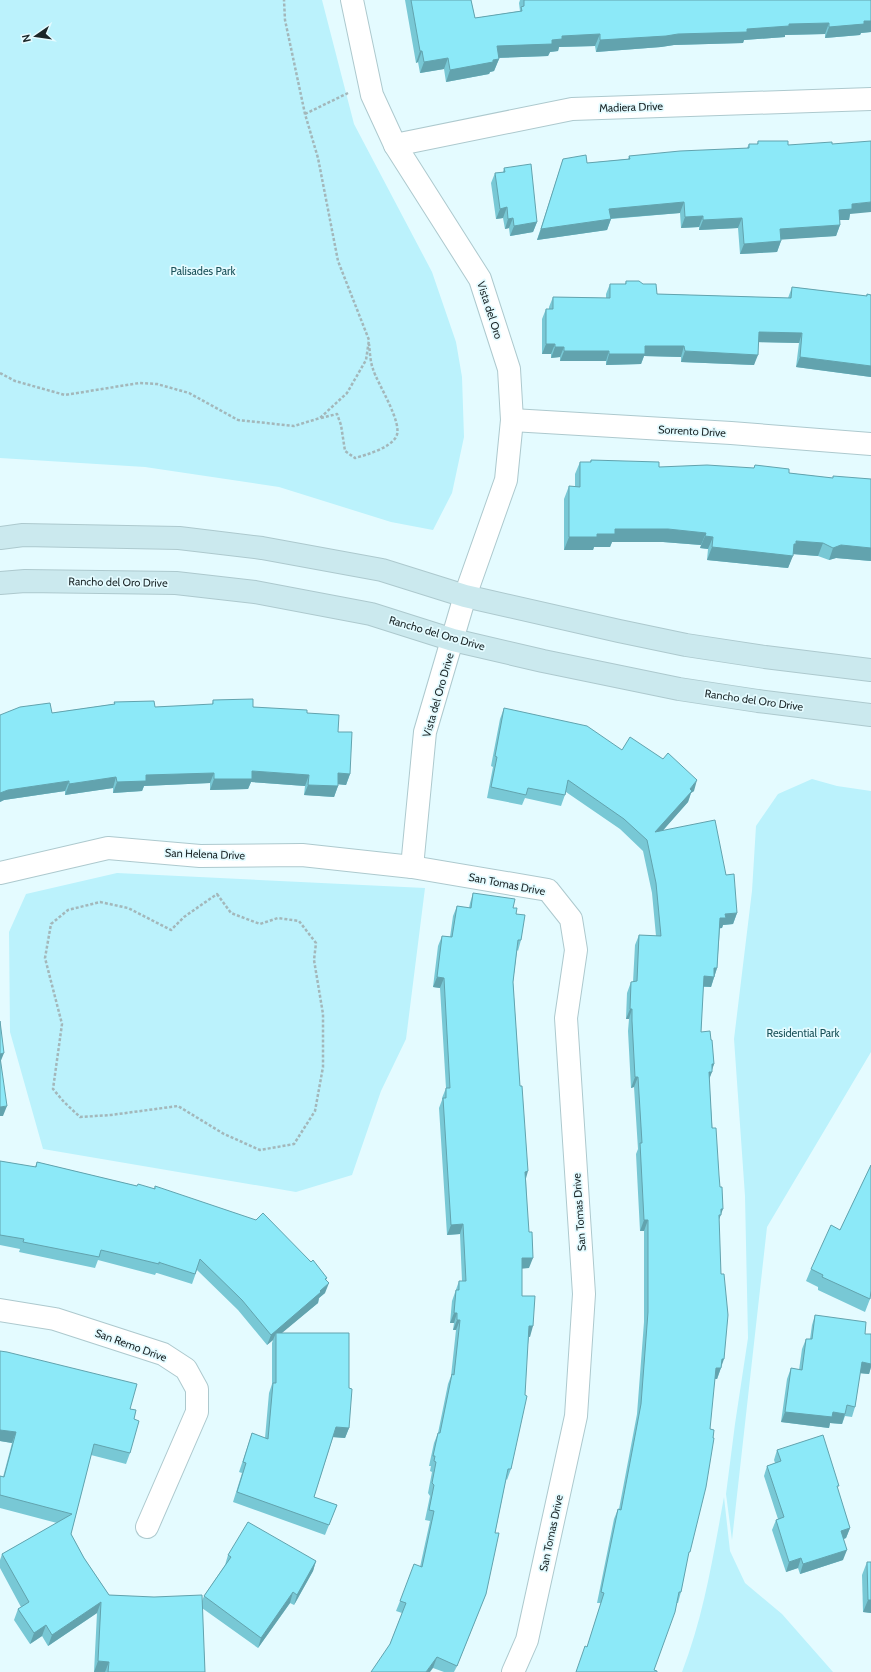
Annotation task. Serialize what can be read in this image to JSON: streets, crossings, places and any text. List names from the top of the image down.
{
  "streets": {
    "main road": ["Rancho del Oro Drive"],
    "street": [
      "Madiera Drive",
      "Vista del Oro",
      "Sorrento Drive",
      "Vista del Oro Drive",
      "San Helena Drive",
      "San Tomas Drive",
      "San Remo Drive"
    ]
  },
  "crossings": [
    ["Madiera Drive", "Vista del Oro"],
    ["Vista del Oro", "Sorrento Drive"],
    ["Vista del Oro", "Vista del Oro Drive"],
    ["Rancho del Oro Drive", "Vista del Oro Drive"],
    ["Vista del Oro Drive", "San Helena Drive"],
    ["Vista del Oro Drive", "San Tomas Drive"],
    ["San Helena Drive", "San Tomas Drive"]
  ],
  "parks": ["Palisades Park", "Residential Park"],
  "north": "left"
}
